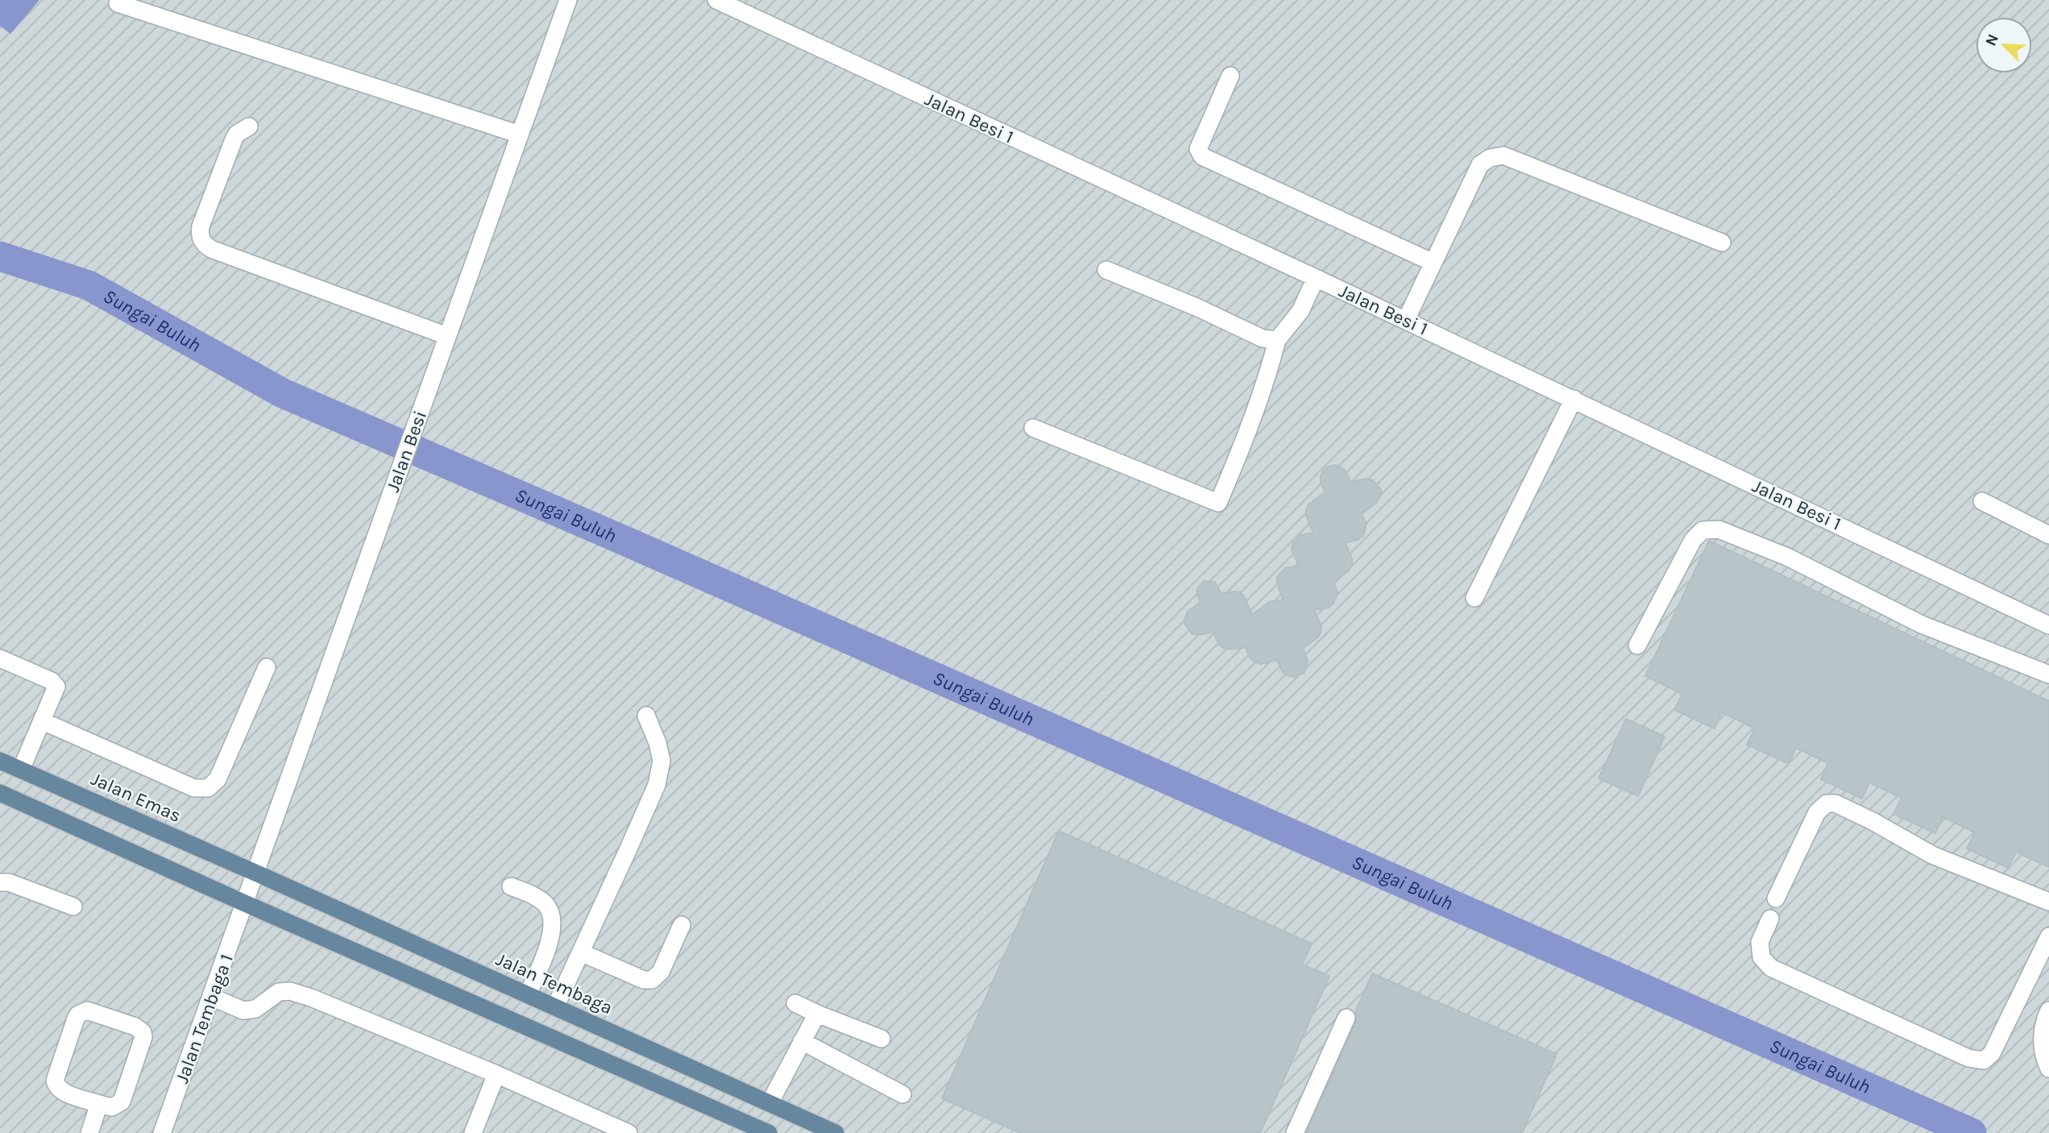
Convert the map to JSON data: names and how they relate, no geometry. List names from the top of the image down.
{
  "streets": {
    "main road": ["Jalan Emas", "Jalan Tembaga"],
    "street": ["Jalan Besi 1", "Jalan Besi", "Jalan Tembaga 1"]
  },
  "crossings": [
    ["Jalan Besi", "Jalan Emas"],
    ["Jalan Besi", "Jalan Tembaga"],
    ["Jalan Besi", "Jalan Tembaga 1"],
    ["Jalan Emas", "Jalan Tembaga"]
  ],
  "water": ["Sungai Buluh"],
  "north": "top left"
}
